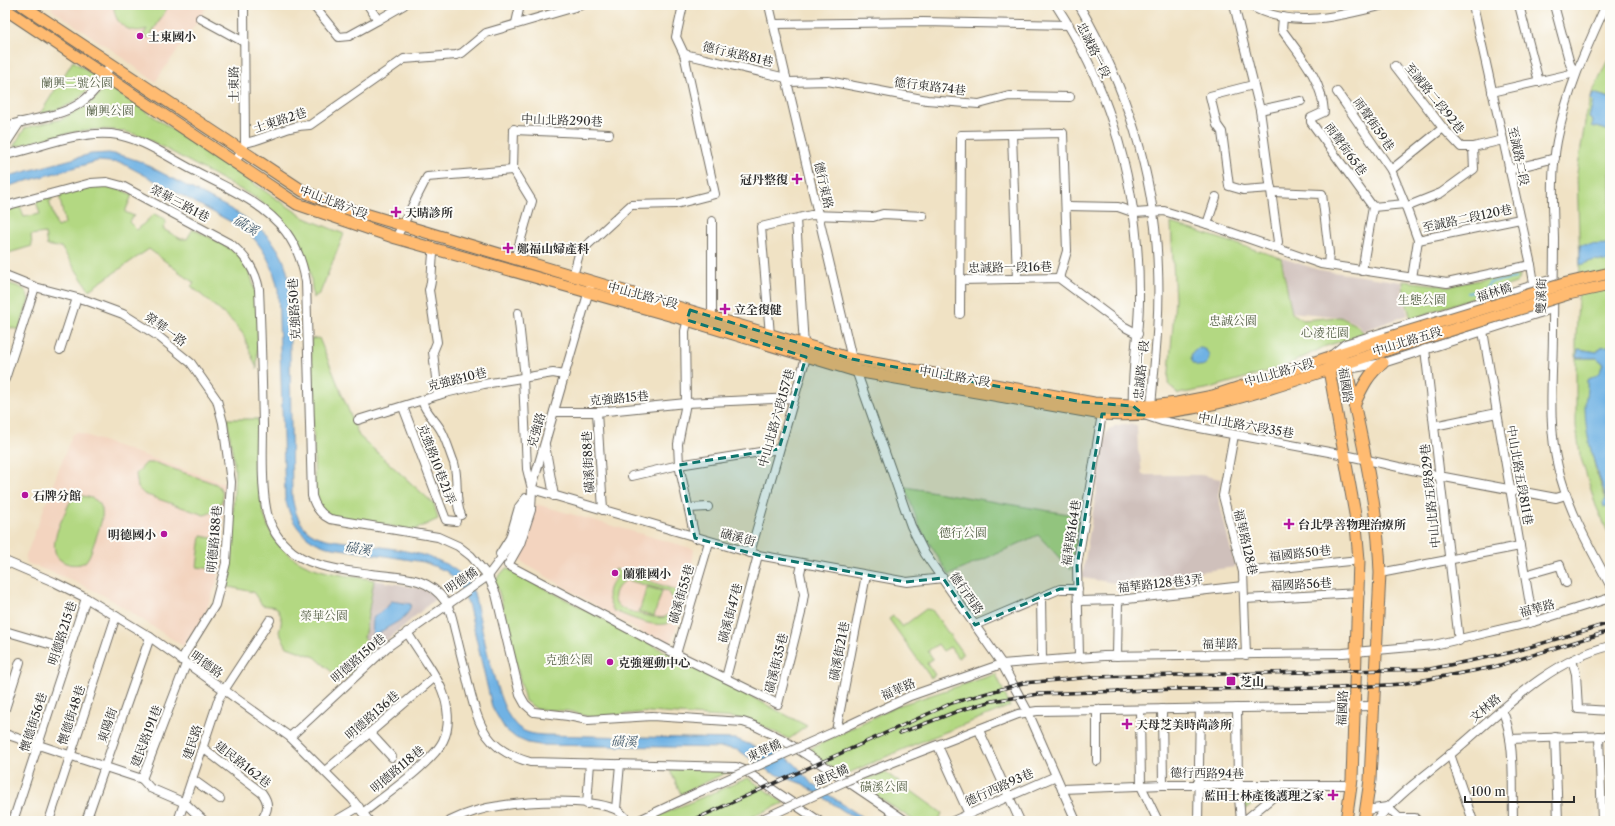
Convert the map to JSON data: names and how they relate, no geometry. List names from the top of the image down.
{
  "streets": {
    "main road": [
      "中山北路六段",
      "福林橋",
      "中山北路五段",
      "福國路"
    ],
    "street": [
      "忠誠路一段",
      "德行東路81巷",
      "士東路",
      "德行東路74巷",
      "至誠路二段92巷",
      "士東路2巷",
      "中山北路290巷",
      "雨聲街59巷",
      "雨聲街65巷",
      "至誠路二段",
      "德行東路",
      "榮華三路1巷",
      "至誠路二段120巷",
      "忠誠路一段16巷",
      "雙溪街",
      "克強路50巷",
      "榮華一路",
      "克強路10巷",
      "克強路15巷",
      "中山北路六段157巷",
      "中山北路六段35巷",
      "克強路",
      "磺溪街88巷",
      "克強路10巷21弄",
      "中山北路五段811巷",
      "中山北路五段829巷",
      "福華路164巷",
      "磺溪街",
      "明德路188巷",
      "福華路128巷",
      "福國路50巷",
      "明德橋",
      "福華路128巷3弄",
      "福國路56巷",
      "德行西路",
      "磺溪街55巷",
      "福華路",
      "磺溪街47巷",
      "明德路215巷",
      "磺溪街21巷",
      "明德路150巷",
      "磺溪街35巷",
      "明德路",
      "文林路",
      "懷德街48巷",
      "明德路136巷",
      "懷德街56巷",
      "東陽街",
      "建民路191巷",
      "建民路",
      "東華橋",
      "建民路162巷",
      "明德路118巷",
      "德行西路94巷",
      "建民橋",
      "德行西路93巷"
    ]
  },
  "crossings": [
    ["忠誠路一段", "中山北路六段"],
    ["忠誠路一段", "忠誠路一段16巷"],
    ["忠誠路一段", "中山北路六段35巷"],
    ["德行東路81巷", "德行東路74巷"],
    ["德行東路81巷", "德行東路"],
    ["士東路", "士東路2巷"],
    ["士東路", "中山北路六段"],
    ["德行東路74巷", "德行東路"],
    ["士東路2巷", "中山北路六段"],
    ["雨聲街59巷", "至誠路二段120巷"],
    ["至誠路二段", "至誠路二段120巷"],
    ["至誠路二段", "中山北路五段"],
    ["德行東路", "中山北路六段"],
    ["德行東路", "德行西路"],
    ["中山北路六段", "中山北路五段"],
    ["中山北路六段", "福國路"],
    ["中山北路六段", "中山北路六段157巷"],
    ["中山北路六段", "中山北路六段35巷"],
    ["中山北路六段", "克強路"],
    ["中山北路六段", "福華路164巷"],
    ["中山北路六段", "德行西路"],
    ["榮華三路1巷", "明德橋"],
    ["榮華三路1巷", "明德路150巷"],
    ["福林橋", "中山北路五段"],
    ["雙溪街", "中山北路五段"],
    ["雙溪街", "中山北路六段35巷"],
    ["克強路50巷", "克強路"],
    ["克強路50巷", "明德橋"],
    ["榮華一路", "明德路188巷"],
    ["中山北路五段", "福國路"],
    ["中山北路五段", "中山北路五段811巷"],
    ["中山北路五段", "中山北路五段829巷"],
    ["克強路10巷", "克強路"],
    ["克強路10巷", "克強路10巷21弄"],
    ["福國路", "中山北路六段35巷"],
    ["福國路", "福國路50巷"],
    ["福國路", "福國路56巷"],
    ["福國路", "福華路"],
    ["福國路", "德行西路94巷"],
    ["克強路15巷", "中山北路六段157巷"],
    ["克強路15巷", "克強路"],
    ["克強路15巷", "磺溪街88巷"],
    ["中山北路六段157巷", "磺溪街"],
    ["中山北路六段35巷", "中山北路五段811巷"],
    ["中山北路六段35巷", "中山北路五段829巷"],
    ["中山北路六段35巷", "福華路128巷"],
    ["克強路", "磺溪街"],
    ["克強路", "明德橋"],
    ["克強路", "磺溪街35巷"],
    ["磺溪街88巷", "磺溪街"],
    ["中山北路五段811巷", "福華路"],
    ["中山北路五段829巷", "福華路"],
    ["福華路164巷", "福華路128巷3弄"],
    ["福華路164巷", "福華路"],
    ["磺溪街", "德行西路"],
    ["磺溪街", "磺溪街55巷"],
    ["磺溪街", "磺溪街47巷"],
    ["磺溪街", "磺溪街21巷"],
    ["磺溪街", "磺溪街35巷"],
    ["明德路188巷", "明德路"],
    ["明德路188巷", "建民路191巷"],
    ["福華路128巷", "福國路50巷"],
    ["福華路128巷", "福華路128巷3弄"],
    ["福華路128巷", "福國路56巷"],
    ["福華路128巷", "福華路"],
    ["明德橋", "明德路150巷"],
    ["德行西路", "福華路"],
    ["德行西路", "德行西路94巷"],
    ["德行西路", "德行西路93巷"],
    ["磺溪街55巷", "磺溪街35巷"],
    ["福華路", "磺溪街21巷"],
    ["福華路", "東華橋"],
    ["磺溪街47巷", "磺溪街35巷"],
    ["明德路215巷", "明德路"],
    ["明德路215巷", "懷德街56巷"],
    ["磺溪街21巷", "東華橋"],
    ["明德路150巷", "明德路"],
    ["明德路150巷", "明德路118巷"],
    ["明德路", "懷德街48巷"],
    ["明德路", "明德路136巷"],
    ["明德路", "東陽街"],
    ["明德路", "建民路191巷"],
    ["明德路", "建民路"],
    ["明德路", "明德路118巷"],
    ["懷德街48巷", "建民路191巷"],
    ["明德路136巷", "明德路118巷"],
    ["懷德街56巷", "建民路191巷"],
    ["東陽街", "建民路191巷"],
    ["建民路", "建民路162巷"]
  ],
  "water": ["磺溪"],
  "parks": [
    "蘭興二號公園",
    "蘭興公園",
    "生態公園",
    "忠誠公園",
    "心凌花園",
    "德行公園",
    "榮華公園",
    "克強公園",
    "磺溪公園"
  ],
  "places": {
    "other": [
      "士東國小",
      "石牌分館",
      "明德國小",
      "蘭雅國小",
      "克強運動中心"
    ],
    "health": [
      "冠丹整復",
      "天晴診所",
      "鄭福山婦產科",
      "立全復健",
      "台北學善物理治療所",
      "天母芝美時尚診所",
      "藍田士林產後護理之家"
    ],
    "transit": ["芝山"]
  },
  "scale_bar": "100 m"
}
